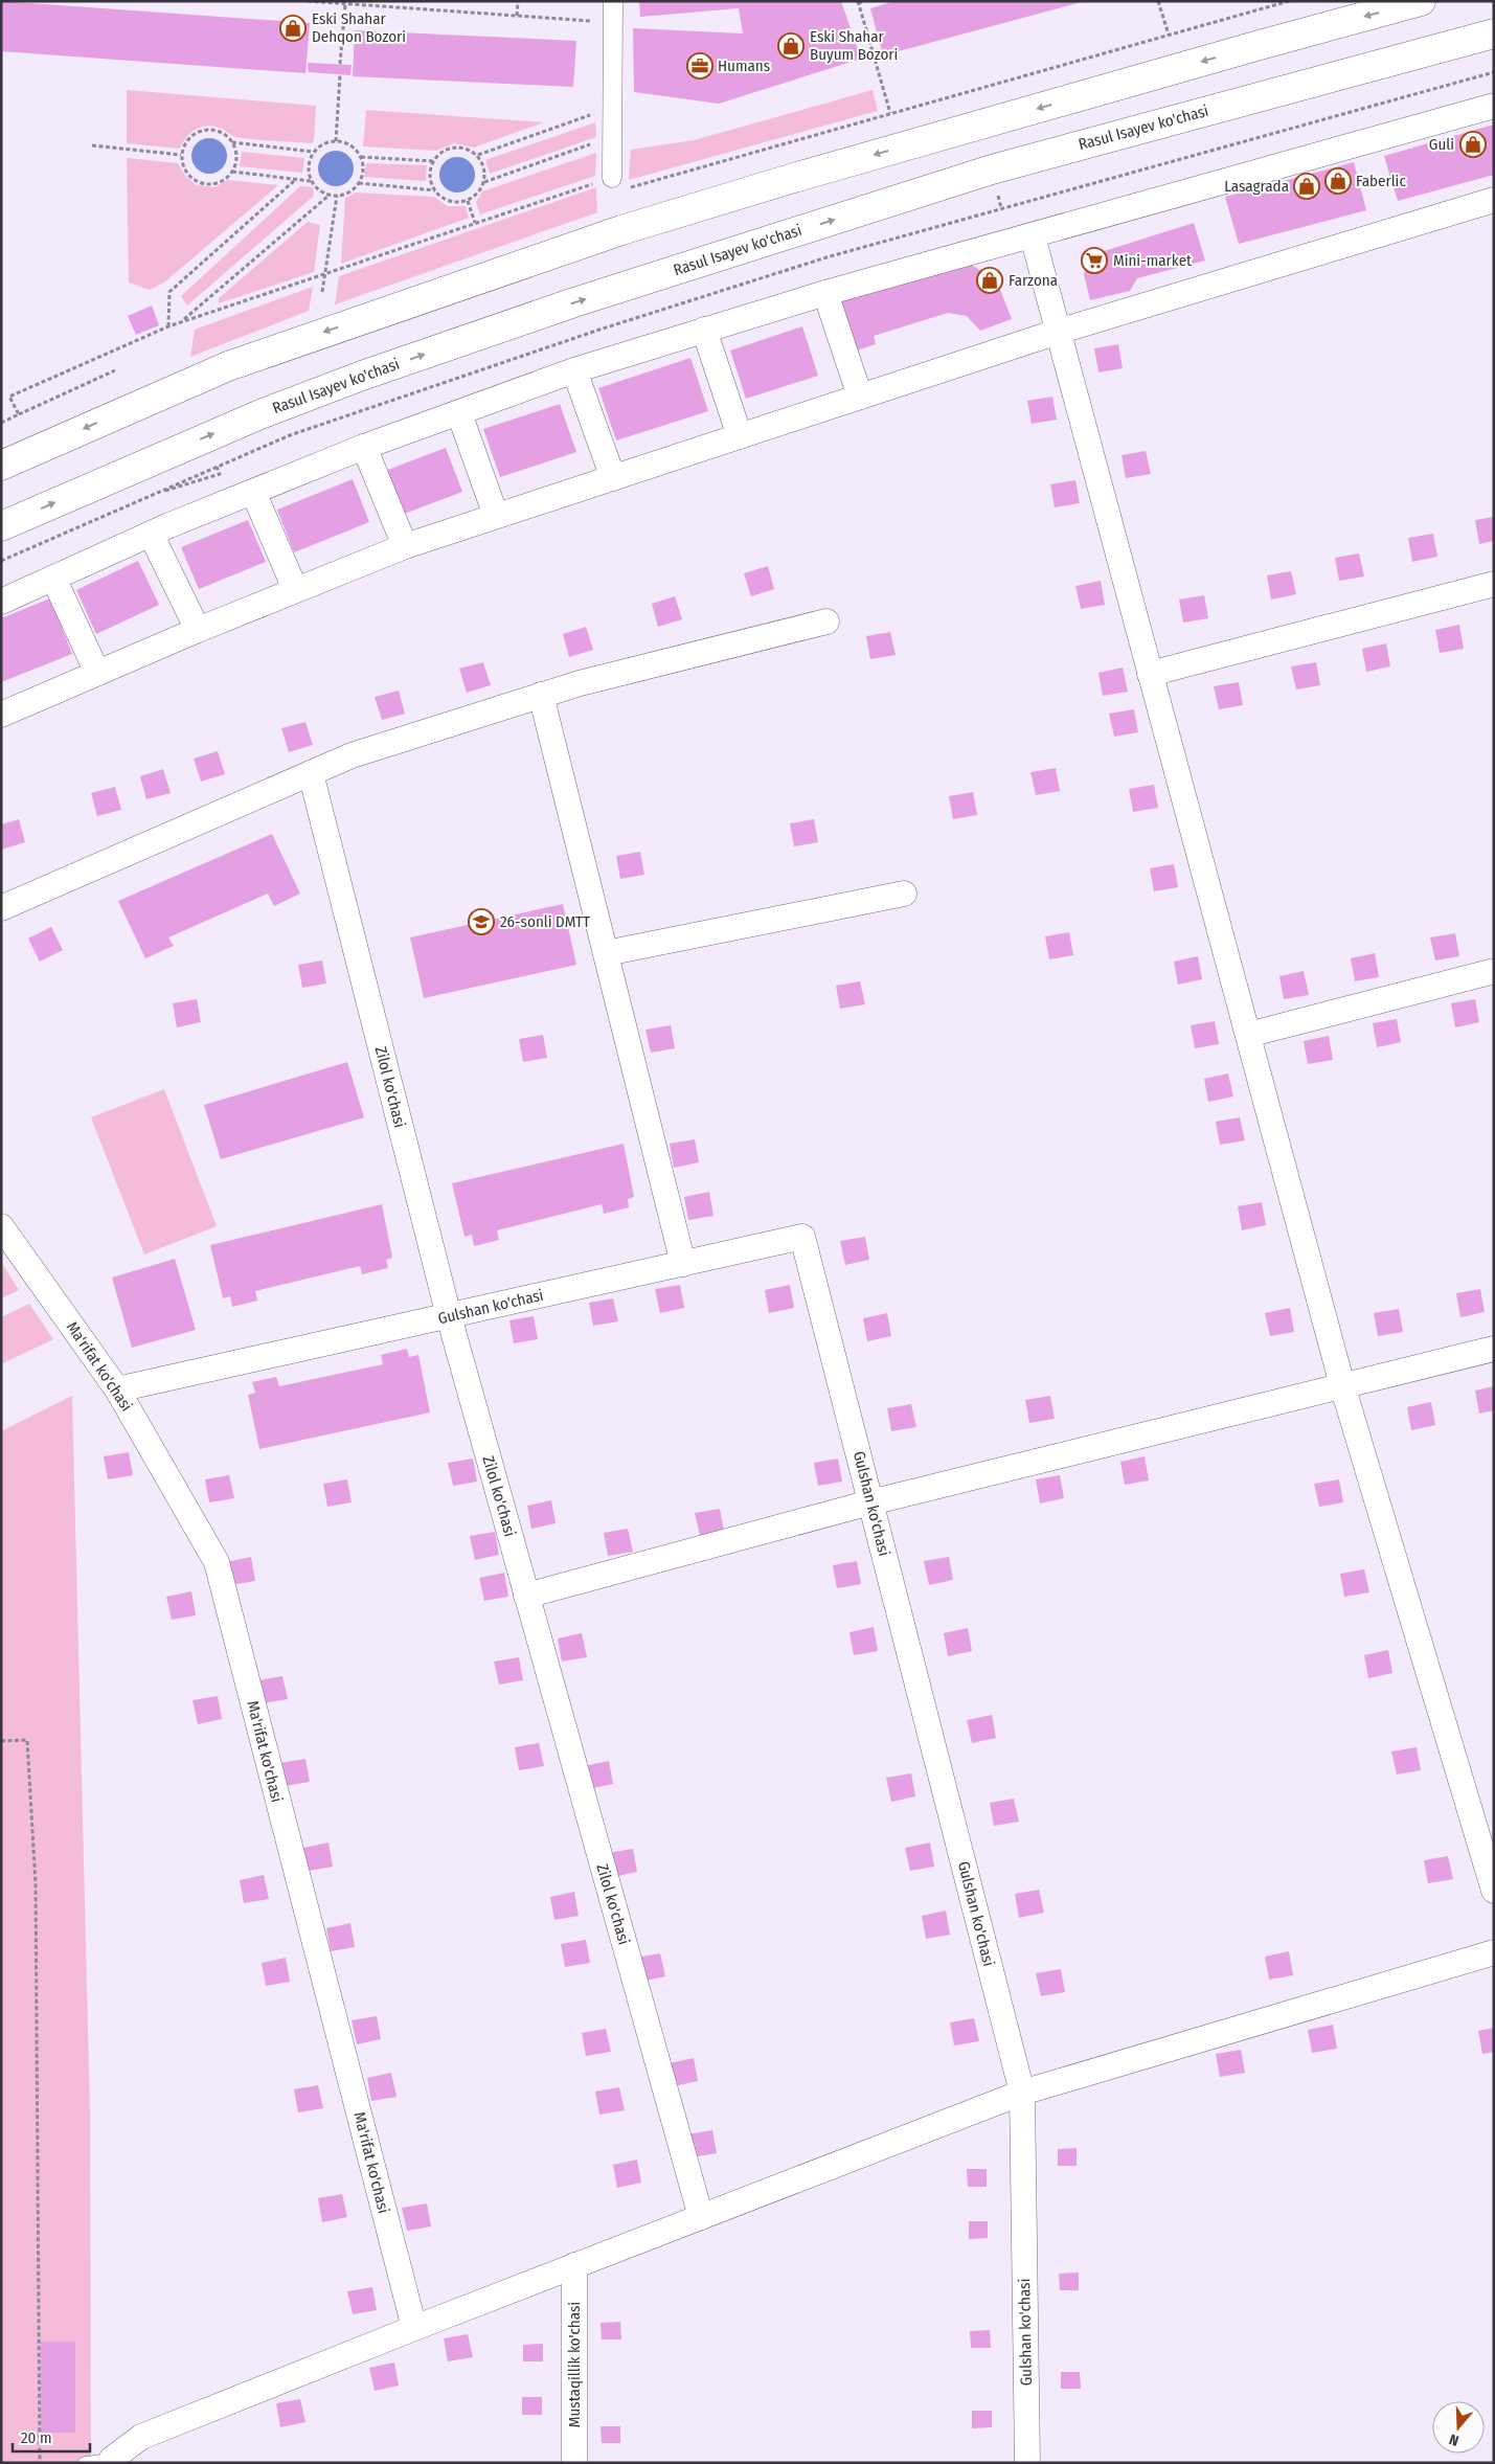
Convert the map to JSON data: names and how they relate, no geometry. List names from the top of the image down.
{
  "streets": {
    "main road": ["Rasul Isayev ko'chasi"],
    "street": [
      "Zilol ko'chasi",
      "Gulshan ko'chasi",
      "Ma'rifat ko'chasi",
      "Mustaqillik ko'chasi"
    ]
  },
  "crossings": [
    ["Zilol ko'chasi", "Gulshan ko'chasi"],
    ["Gulshan ko'chasi", "Ma'rifat ko'chasi"]
  ],
  "places": {
    "shop": [
      "Eski Shahar Dehqon Bozori",
      "Eski Shahar Buyum Bozori",
      "Guli",
      "Faberlic",
      "Lasagrada",
      "Farzona"
    ],
    "office": ["Humans"],
    "supermarket": ["Mini-market"],
    "school or university": ["26-sonli DMTT"]
  },
  "scale_bar": "20 m",
  "north": "bottom"
}
